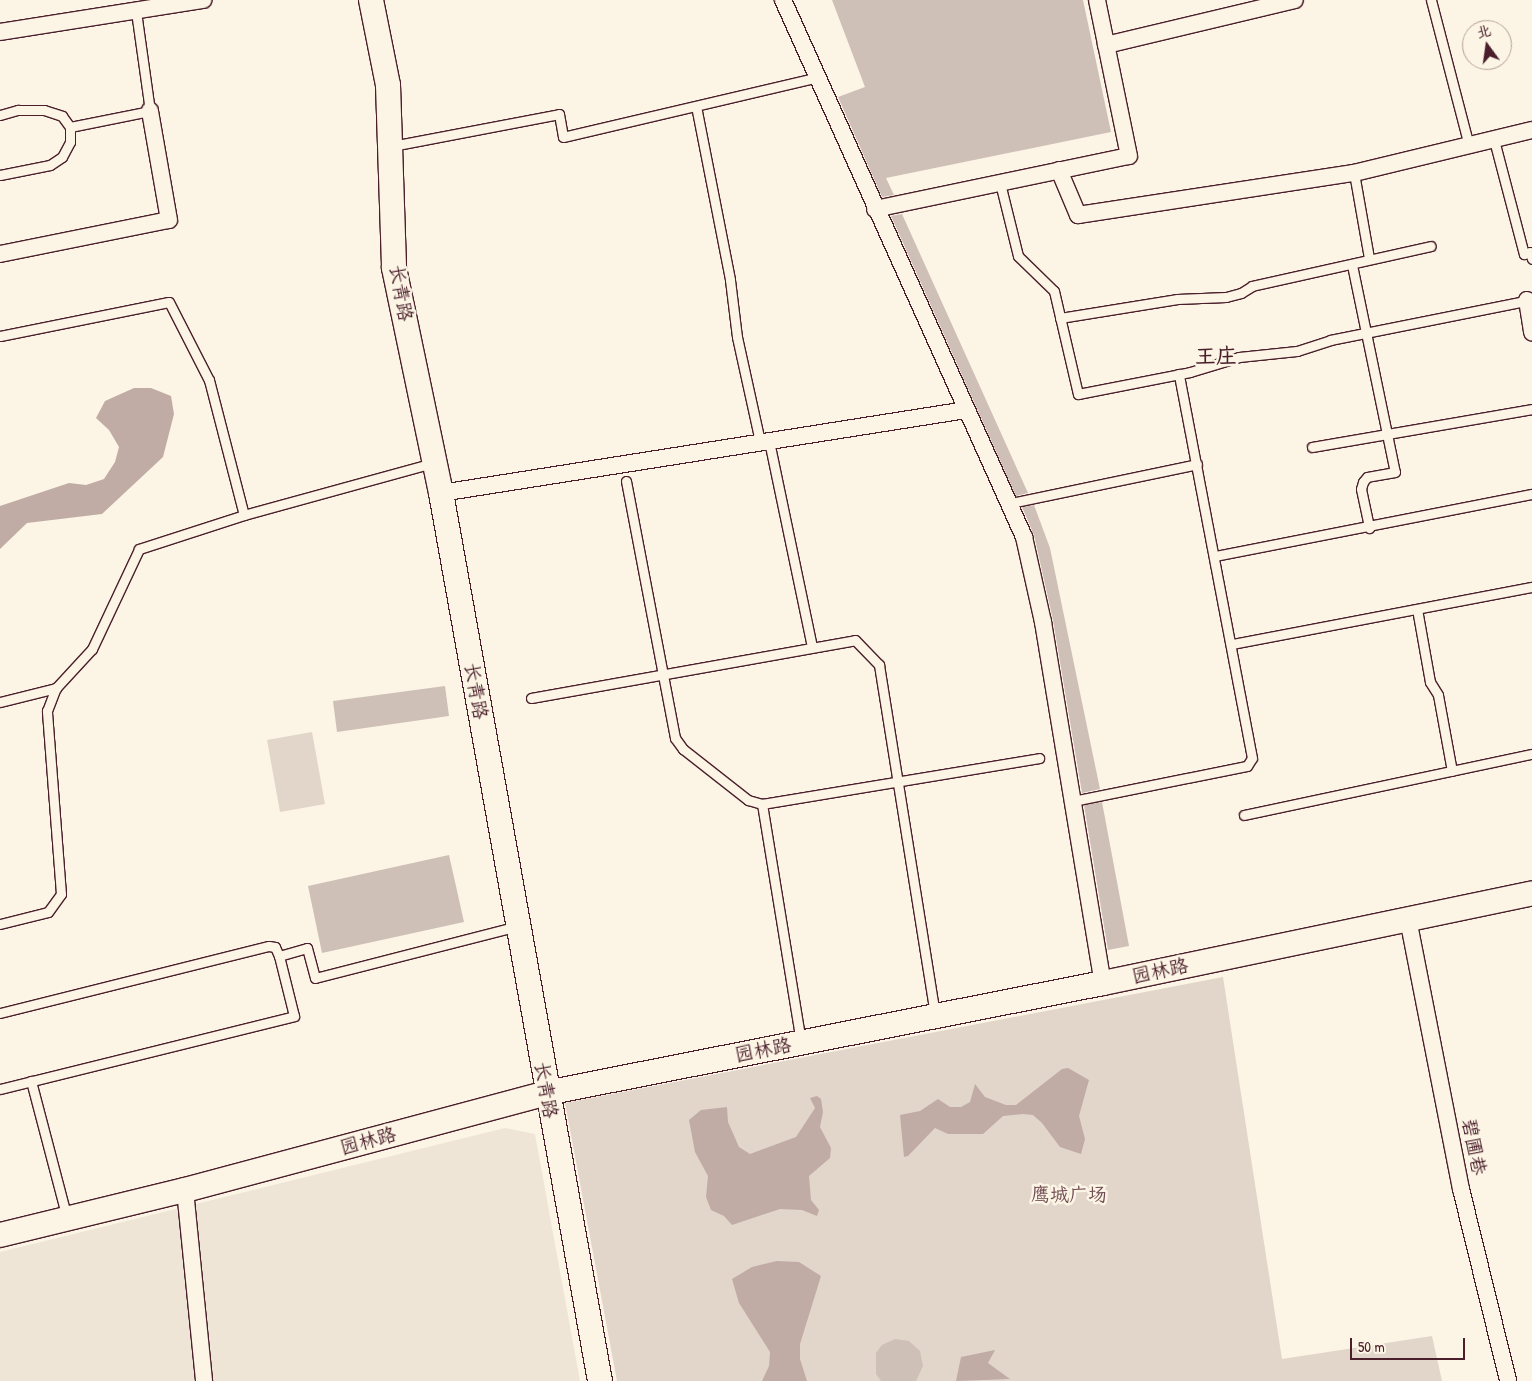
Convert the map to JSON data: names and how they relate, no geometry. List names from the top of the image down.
{
  "streets": {
    "street": ["长青路", "园林路", "碧圃巷"]
  },
  "crossings": [
    ["长青路", "园林路"],
    ["园林路", "碧圃巷"]
  ],
  "districts": ["王庄"],
  "parks": ["鹰城广场"],
  "scale_bar": "50 m",
  "north": "top"
}
